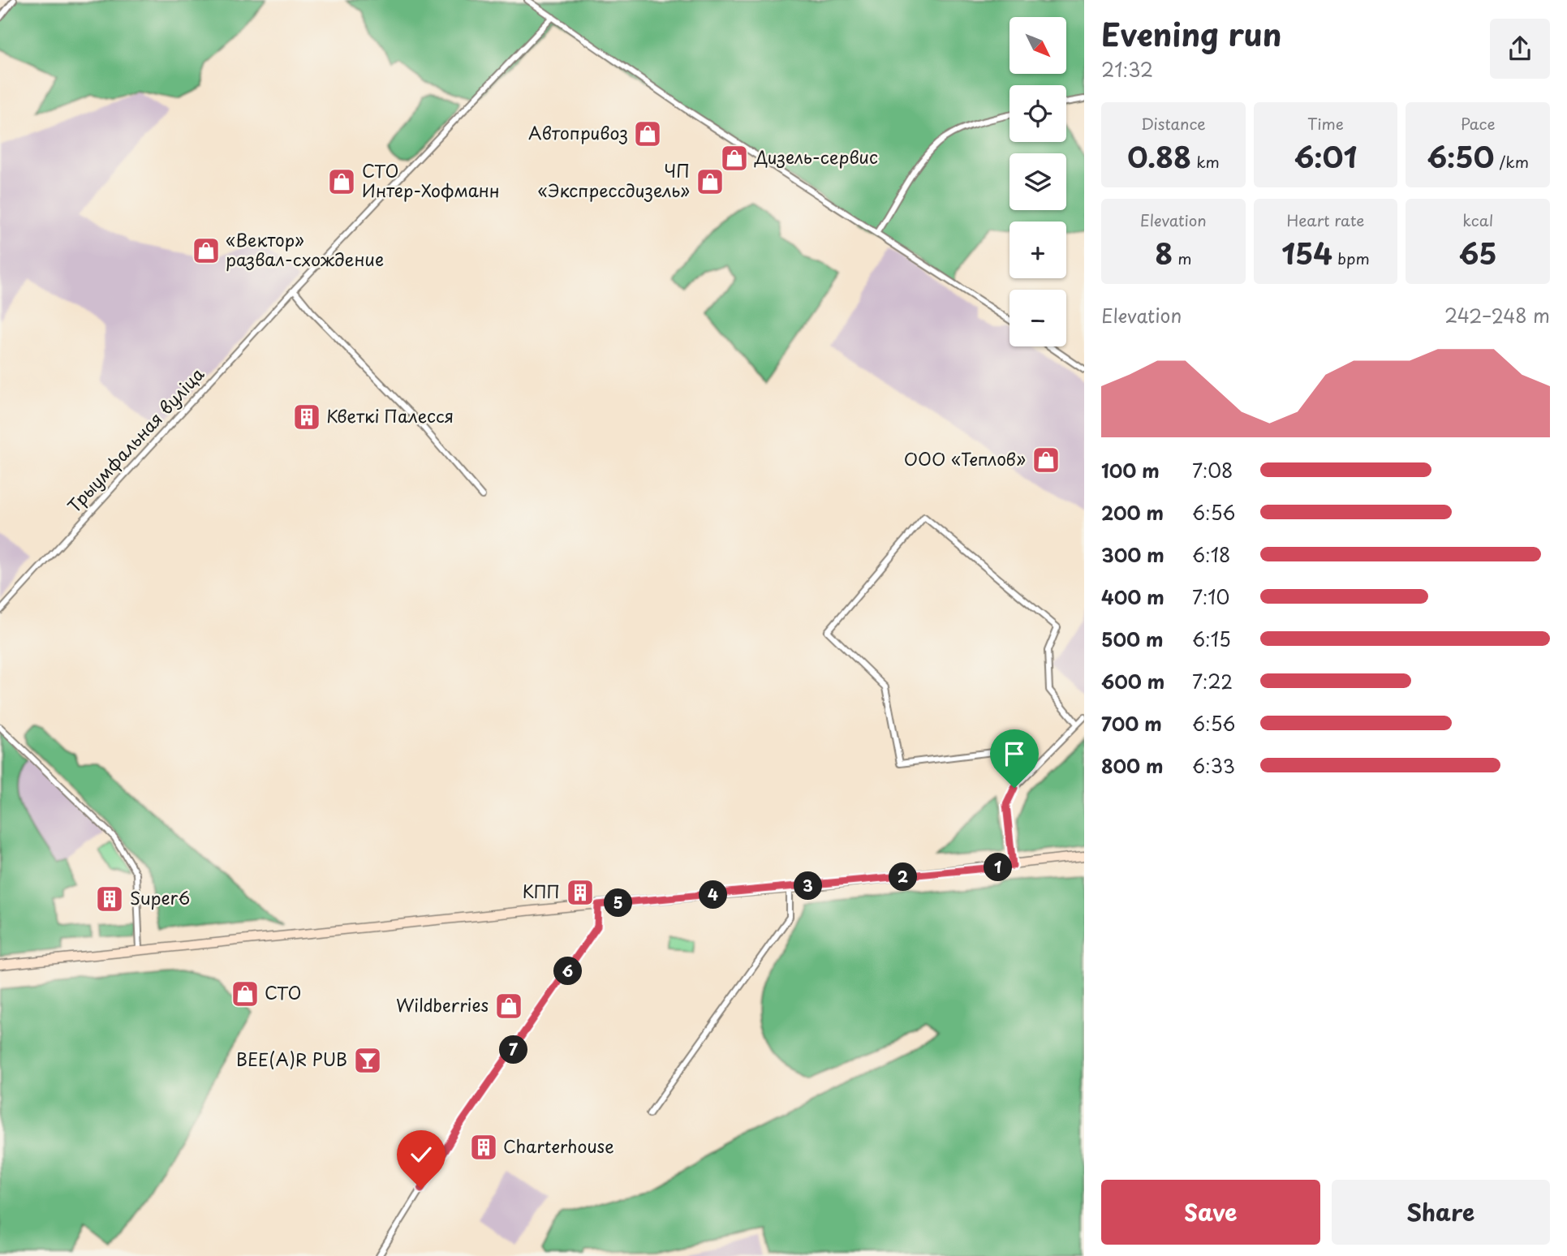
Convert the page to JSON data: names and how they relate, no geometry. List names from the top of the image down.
{
  "streets": {
    "street": ["Трыумфальная вуліца"]
  },
  "places": {
    "shop": [
      "Автопривоз",
      "Дизель-сервис",
      "СТО Интер-Хофманн",
      "ЧП «Экспрессдизель»",
      "«Вектор» развал-схождение",
      "ООО «Теплов»",
      "СТО",
      "Wildberries"
    ],
    "building": [
      "Кветкі Палесся",
      "КПП",
      "Super6",
      "Charterhouse"
    ],
    "bar": ["BEE(A)R PUB"]
  },
  "north": "bottom right",
  "page": {
    "heading": ["Evening run", "21:32"],
    "map_buttons": ["+", "−"],
    "stats": [
      ["Distance", "0.88 km"],
      ["Time", "6:01"],
      ["Pace", "6:50 /km"],
      ["Elevation", "8 m"],
      ["Heart rate", "154 bpm"],
      ["kcal", "65"]
    ],
    "chart": ["Elevation", "242–248 m"],
    "list": [
      {
        "name": "100 m",
        "note": "7:08"
      },
      {
        "name": "200 m",
        "note": "6:56"
      },
      {
        "name": "300 m",
        "note": "6:18"
      },
      {
        "name": "400 m",
        "note": "7:10"
      },
      {
        "name": "500 m",
        "note": "6:15"
      },
      {
        "name": "600 m",
        "note": "7:22"
      },
      {
        "name": "700 m",
        "note": "6:56"
      },
      {
        "name": "800 m",
        "note": "6:33"
      }
    ],
    "pins": [
      "1",
      "2",
      "3",
      "4",
      "5",
      "6",
      "7"
    ],
    "buttons": ["Save", "Share"]
  }
}
